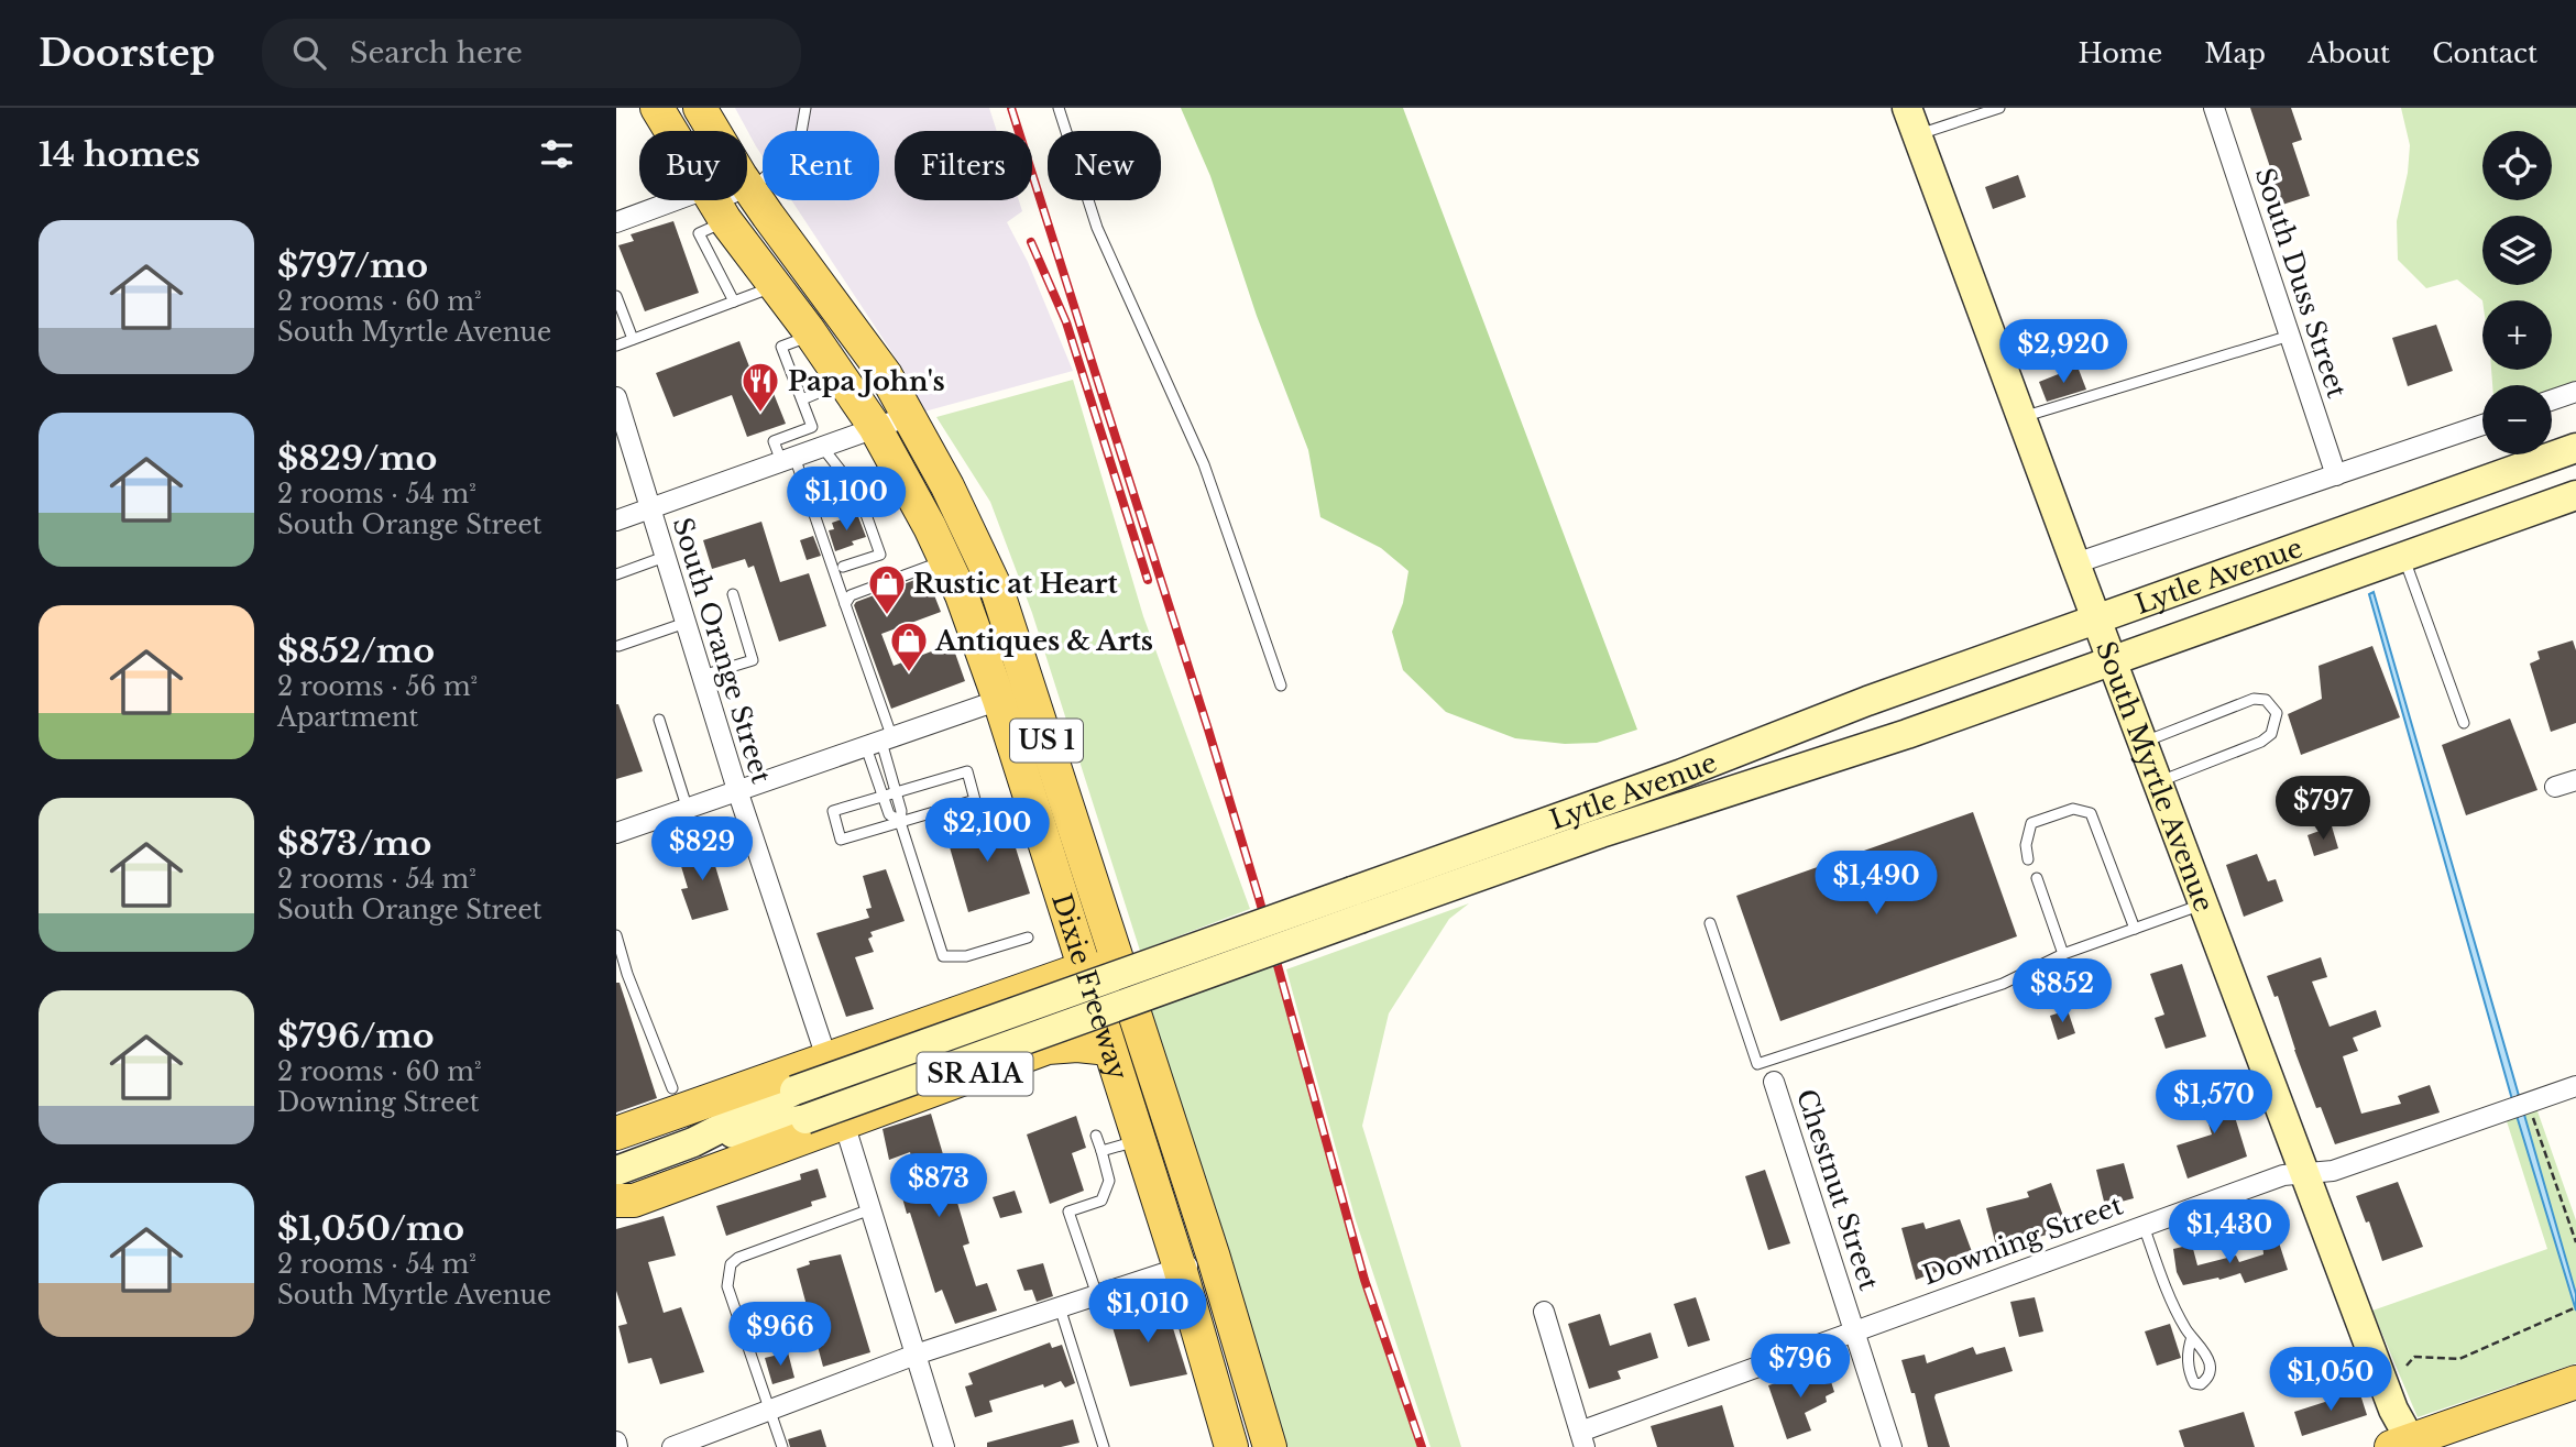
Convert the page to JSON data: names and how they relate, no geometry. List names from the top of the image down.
{
  "streets": {
    "main road": [
      "Lytle Avenue",
      "US 1",
      "South Myrtle Avenue",
      "Dixie Freeway",
      "SR A1A"
    ],
    "street": [
      "South Duss Street",
      "South Orange Street",
      "Chestnut Street",
      "Downing Street"
    ]
  },
  "crossings": [
    ["Lytle Avenue", "South Myrtle Avenue"],
    ["South Orange Street", "SR A1A"],
    ["South Myrtle Avenue", "Downing Street"],
    ["Dixie Freeway", "SR A1A"],
    ["Chestnut Street", "Downing Street"]
  ],
  "places": {
    "restaurant": ["Papa John's"],
    "shop": ["Rustic at Heart", "Antiques & Arts"]
  },
  "page": {
    "header": "Doorstep",
    "search": "Search here",
    "nav": [
      "Home",
      "Map",
      "About",
      "Contact"
    ],
    "heading": "14 homes",
    "map_buttons": ["+", "−"],
    "chip": [
      "Buy",
      "Rent",
      "Filters",
      "New"
    ],
    "list": [
      {
        "name": "$797/mo",
        "note": "2 rooms · 60 m² · South Myrtle Avenue"
      },
      {
        "name": "$829/mo",
        "note": "2 rooms · 54 m² · South Orange Street"
      },
      {
        "name": "$852/mo",
        "note": "2 rooms · 56 m² · Apartment"
      },
      {
        "name": "$873/mo",
        "note": "2 rooms · 54 m² · South Orange Street"
      },
      {
        "name": "$796/mo",
        "note": "2 rooms · 60 m² · Downing Street"
      },
      {
        "name": "$1,050/mo",
        "note": "2 rooms · 54 m² · South Myrtle Avenue"
      }
    ],
    "price": [
      "$2,920",
      "$1,100",
      "$797",
      "$2,100",
      "$829",
      "$1,490",
      "$852",
      "$1,570",
      "$873",
      "$1,430",
      "$1,010",
      "$966",
      "$796",
      "$1,050"
    ]
  }
}
